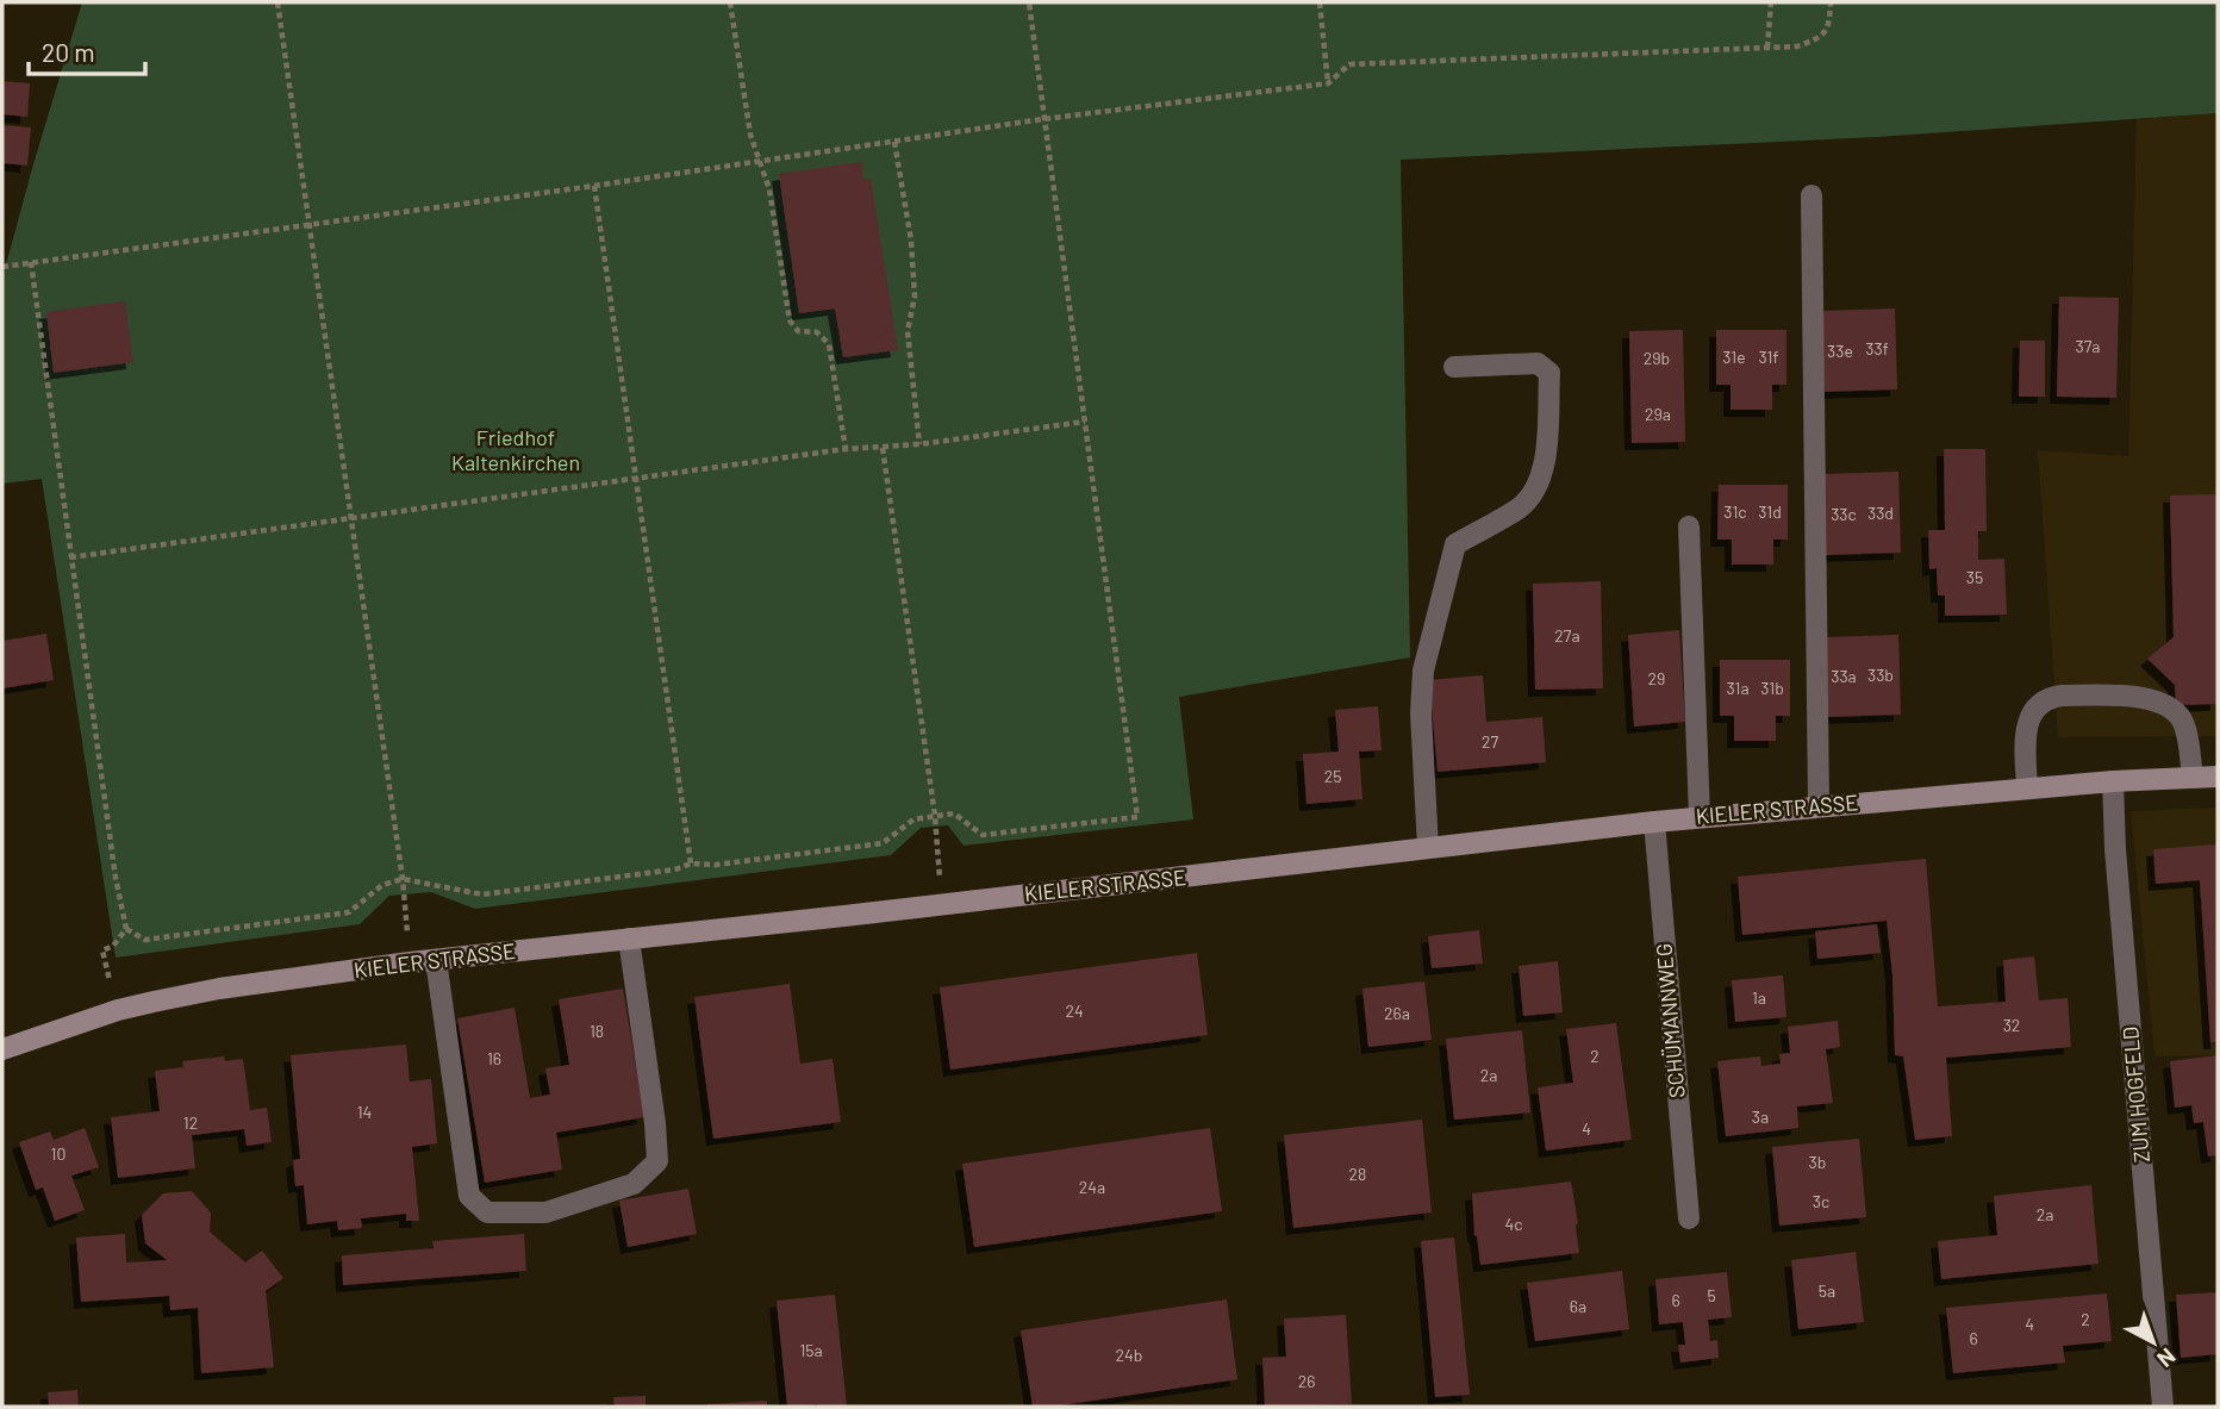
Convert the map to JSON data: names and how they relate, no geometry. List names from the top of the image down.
{
  "streets": {
    "main road": ["KIELER STRASSE"],
    "street": ["SCHÜMANNWEG", "ZUM HOGFELD"]
  },
  "crossings": [
    ["KIELER STRASSE", "SCHÜMANNWEG"],
    ["KIELER STRASSE", "ZUM HOGFELD"]
  ],
  "parks": ["Friedhof Kaltenkirchen"],
  "house_numbers": [
    "37a",
    "33f",
    "33e",
    "31e",
    "31f",
    "29b",
    "29a",
    "31c",
    "31d",
    "33d",
    "33c",
    "35",
    "27a",
    "33b",
    "33a",
    "29",
    "31a",
    "31b",
    "27",
    "25",
    "1a",
    "24",
    "26a",
    "32",
    "18",
    "2",
    "16",
    "2a",
    "14",
    "3a",
    "12",
    "4",
    "10",
    "3b",
    "28",
    "24a",
    "3c",
    "2a",
    "4c",
    "5a",
    "5",
    "6",
    "6a",
    "2",
    "4",
    "6",
    "15a",
    "24b",
    "26"
  ],
  "scale_bar": "20 m",
  "north": "bottom right"
}
